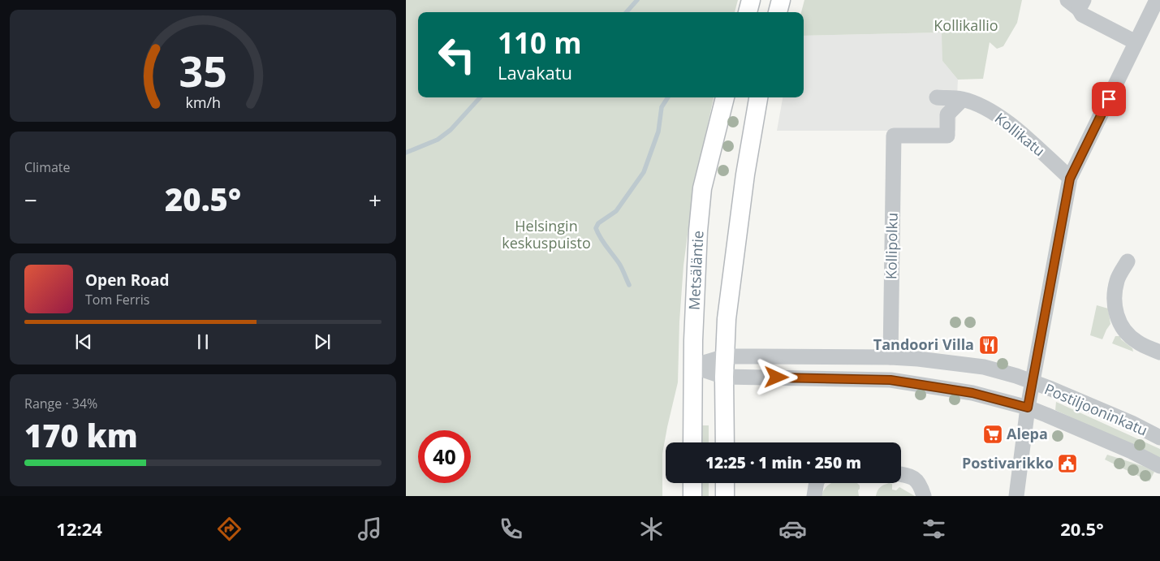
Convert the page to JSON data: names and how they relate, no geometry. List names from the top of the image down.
{
  "streets": {
    "main road": ["Metsäläntie"],
    "street": ["Kollikatu", "Kollipolku", "Postiljooninkatu"]
  },
  "crossings": [
    ["Kollikatu", "Kollipolku"],
    ["Kollipolku", "Postiljooninkatu"],
    ["Metsäläntie", "Postiljooninkatu"]
  ],
  "parks": ["Kollikallio", "Helsingin keskuspuisto"],
  "places": {
    "restaurant": ["Tandoori Villa"],
    "supermarket": ["Alepa"],
    "public building": ["Postivarikko"]
  },
  "page": {
    "turn": ["110 m", "Lavakatu"],
    "tile": [
      "Climate",
      ["Range · 34%", "170 km"]
    ],
    "heat": ["−", "20.5°", "+"],
    "song": ["Open Road", "Tom Ferris"],
    "limit": "40",
    "trip": "12:25 · 1 min · 250 m",
    "tabs": ["12:24", "20.5°"],
    "gauge": ["35", "km/h"]
  }
}
